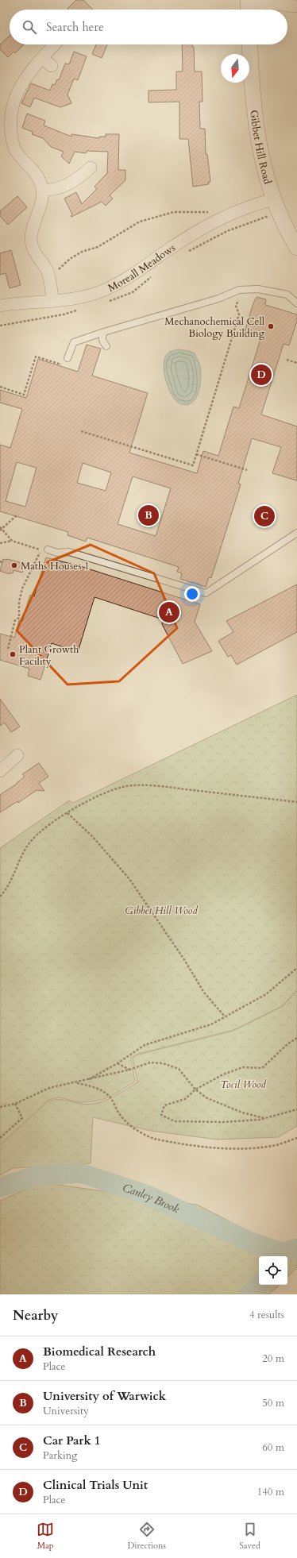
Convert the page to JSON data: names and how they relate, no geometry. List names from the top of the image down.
{
  "streets": {
    "street": ["Gibbet Hill Road", "Moreall Meadows"]
  },
  "crossings": [
    ["Gibbet Hill Road", "Moreall Meadows"]
  ],
  "water": ["Canley Brook"],
  "parks": ["Gibbet Hill Wood", "Tocil Wood"],
  "places": ["Mechanochemical Cell Biology Building", "Maths Houses 1", "Plant Growth Facility"],
  "north": "bottom",
  "page": {
    "search": "Search here",
    "pins": [
      "D",
      "B",
      "C",
      "A"
    ],
    "heading": ["Nearby", "4 results"],
    "list": [
      {
        "mark": "A",
        "name": "Biomedical Research",
        "note": "Place",
        "value": "20 m"
      },
      {
        "mark": "B",
        "name": "University of Warwick",
        "note": "University",
        "value": "50 m"
      },
      {
        "mark": "C",
        "name": "Car Park 1",
        "note": "Parking",
        "value": "60 m"
      },
      {
        "mark": "D",
        "name": "Clinical Trials Unit",
        "note": "Place",
        "value": "140 m"
      }
    ],
    "nav": ["Map", "Directions", "Saved"]
  }
}
